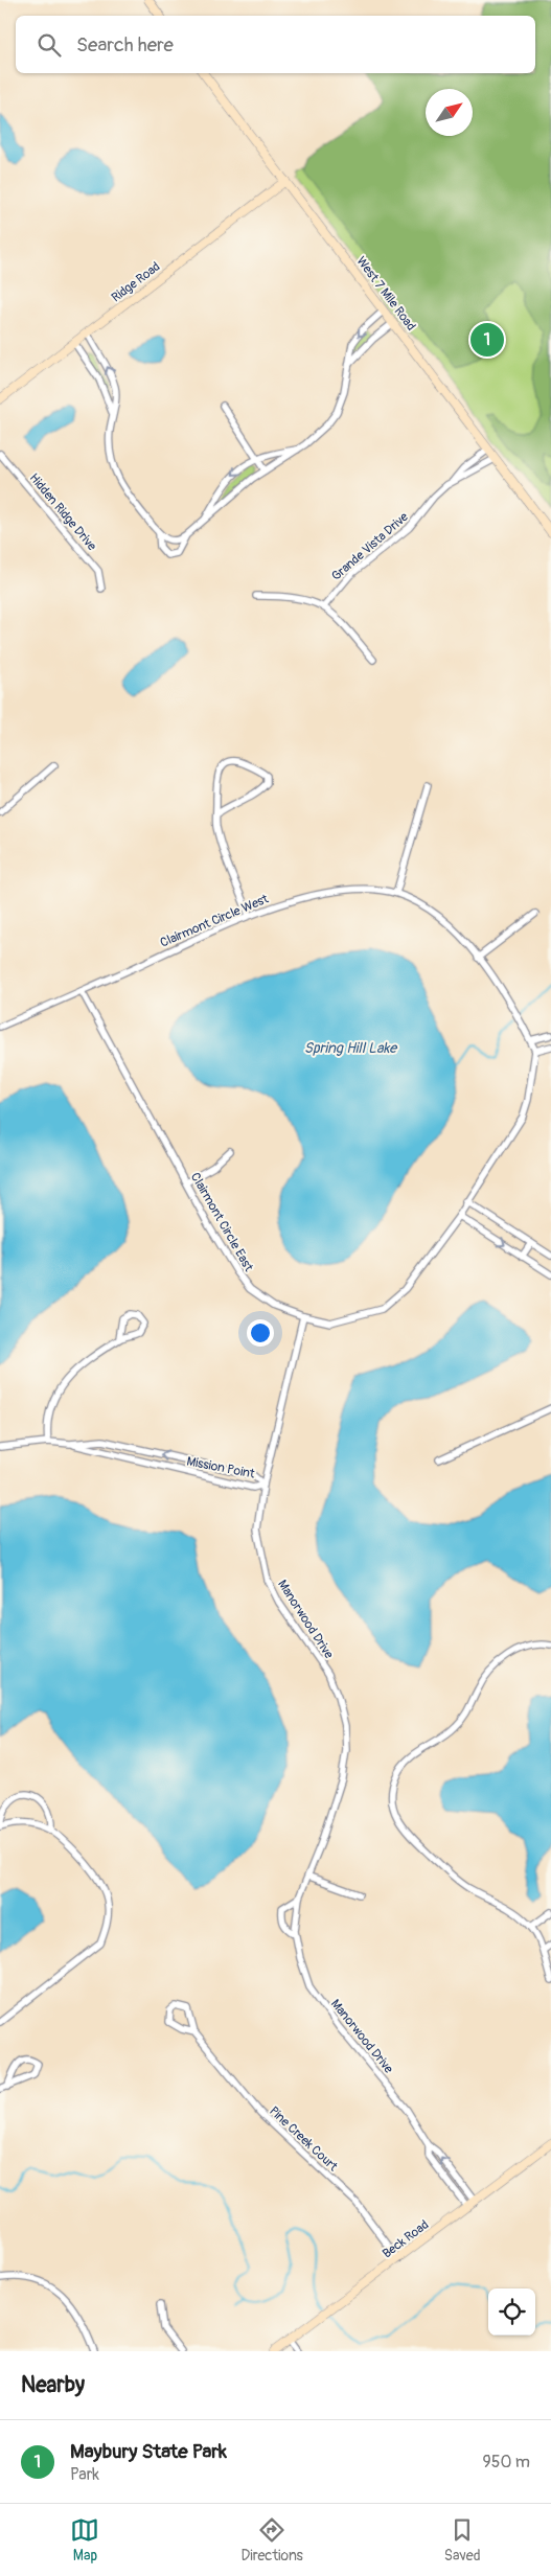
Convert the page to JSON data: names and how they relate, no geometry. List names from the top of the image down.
{
  "streets": {
    "street": [
      "Ridge Road",
      "West 7 Mile Road",
      "Hidden Ridge Drive",
      "Grande Vista Drive",
      "Clairmont Circle West",
      "Clairmont Circle East",
      "Mission Point",
      "Manorwood Drive",
      "Pine Creek Court",
      "Beck Road"
    ]
  },
  "crossings": [
    ["Ridge Road", "West 7 Mile Road"],
    ["West 7 Mile Road", "Grande Vista Drive"],
    ["Clairmont Circle West", "Clairmont Circle East"],
    ["Clairmont Circle East", "Manorwood Drive"],
    ["Mission Point", "Manorwood Drive"],
    ["Manorwood Drive", "Beck Road"],
    ["Pine Creek Court", "Beck Road"]
  ],
  "water": ["Spring Hill Lake"],
  "north": "top right",
  "page": {
    "search": "Search here",
    "pins": "1",
    "heading": "Nearby",
    "list": [
      {
        "mark": "1",
        "name": "Maybury State Park",
        "note": "Park",
        "value": "950 m"
      }
    ],
    "nav": ["Map", "Directions", "Saved"]
  }
}
